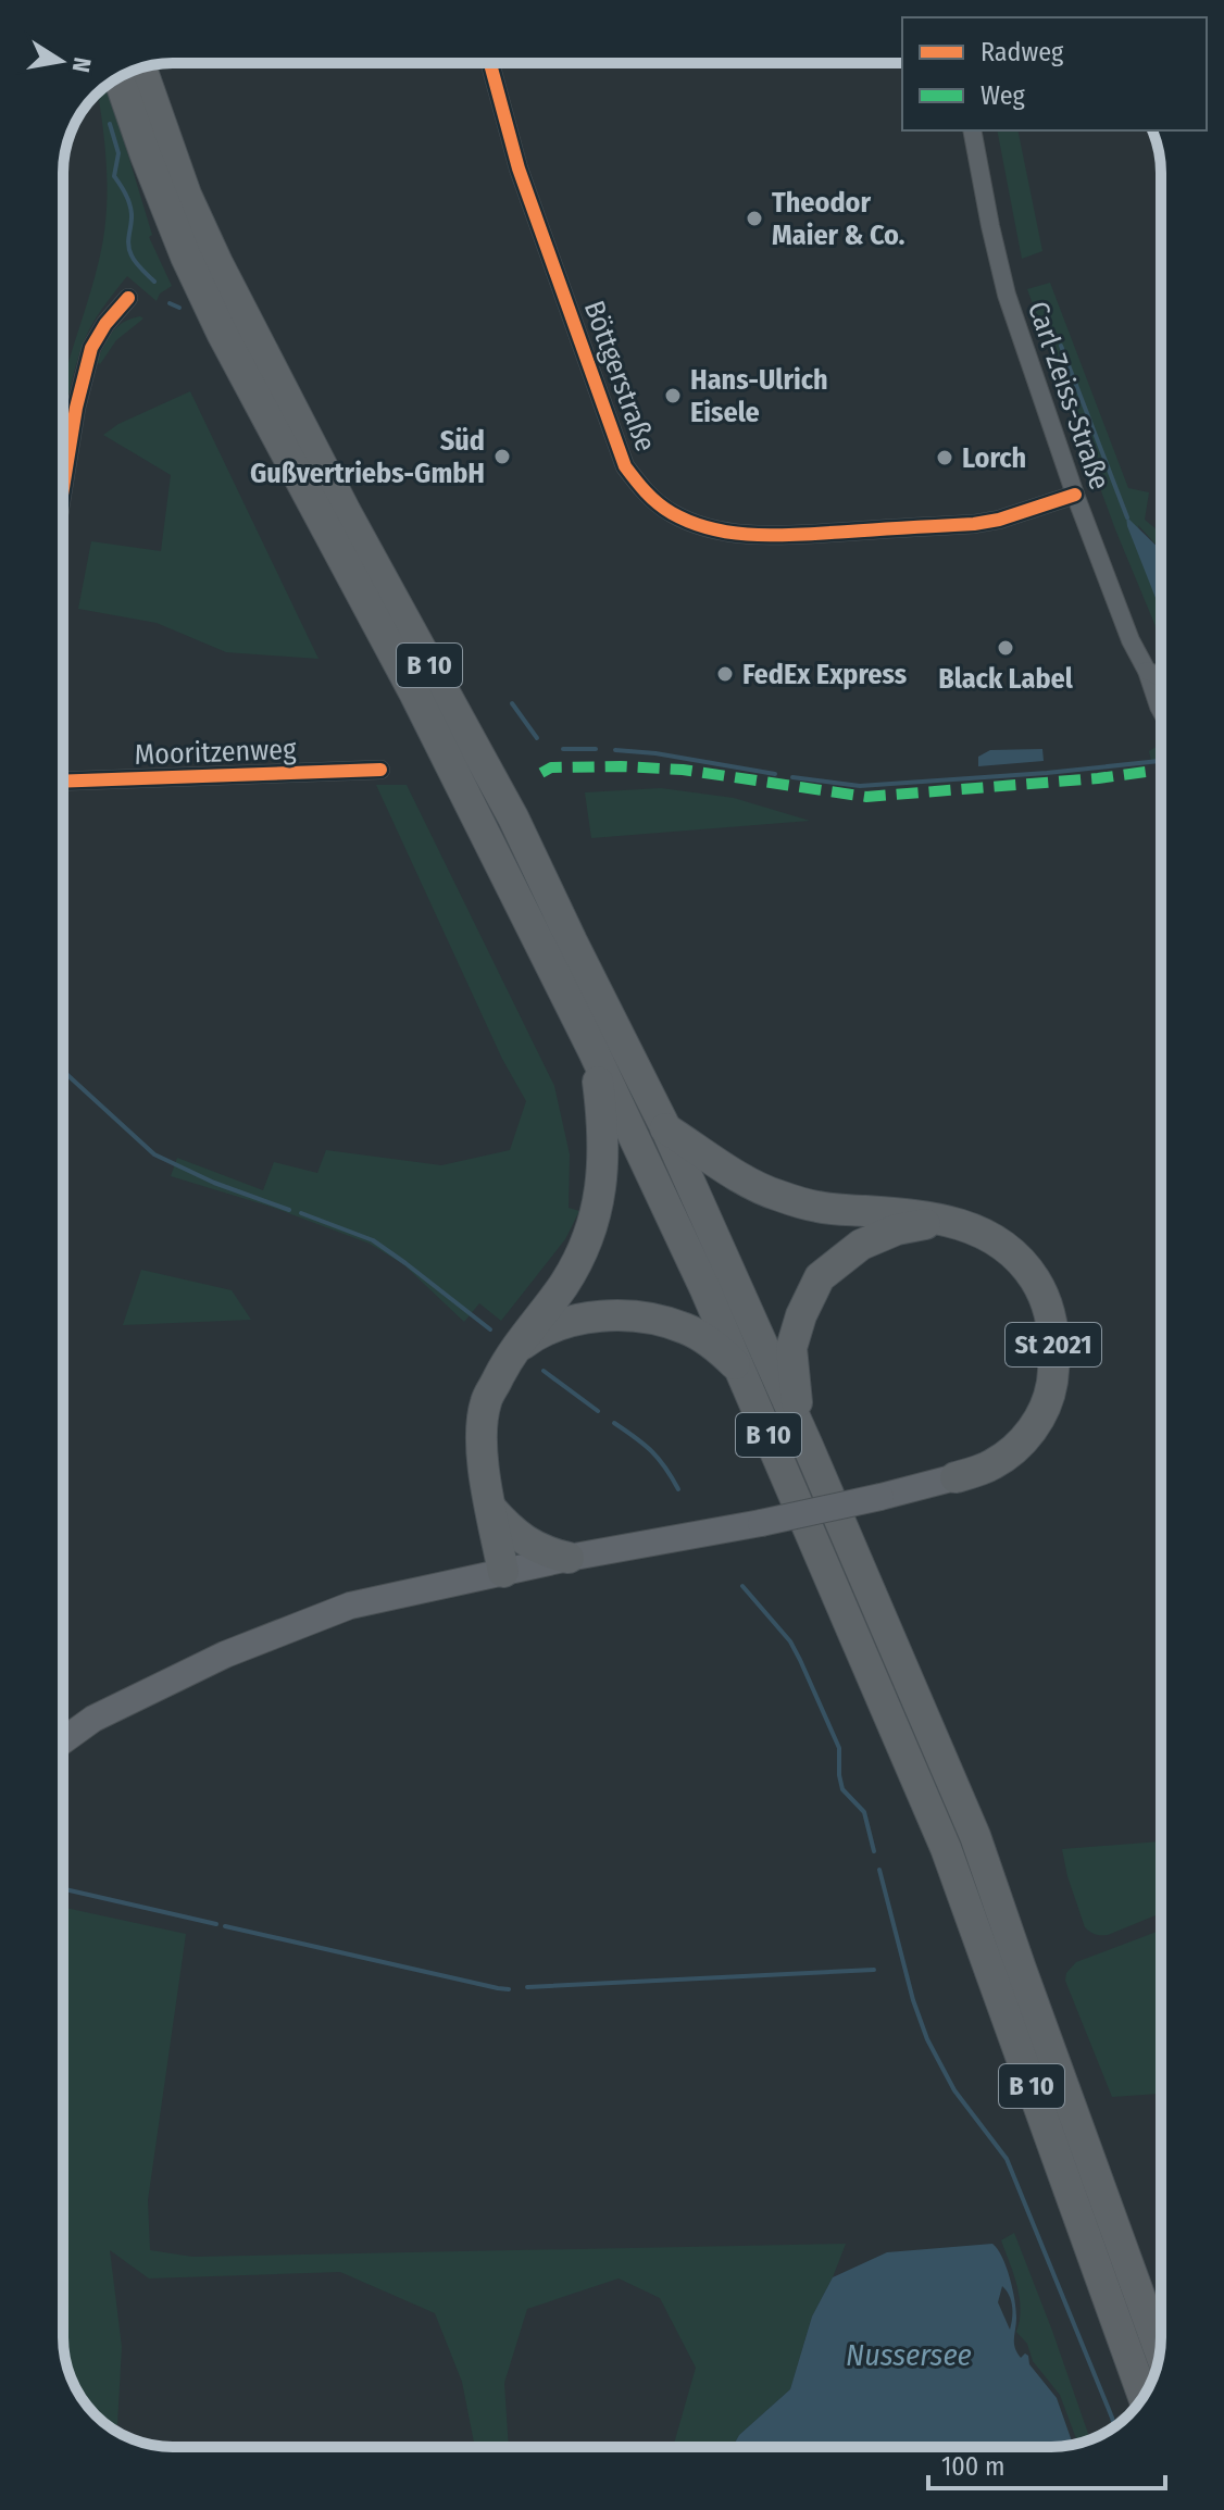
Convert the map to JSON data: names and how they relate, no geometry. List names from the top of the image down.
{
  "streets": {
    "highway": ["B 10", "St 2021"],
    "street": ["Böttgerstraße", "Carl-Zeiss-Straße", "Mooritzenweg"]
  },
  "crossings": [
    ["Böttgerstraße", "Carl-Zeiss-Straße"]
  ],
  "water": ["Nussersee"],
  "places": [
    "Theodor Maier & Co.",
    "Hans-Ulrich Eisele",
    "Süd Gußvertriebs-GmbH",
    "Lorch",
    "Black Label",
    "FedEx Express"
  ],
  "legend": ["Radweg", "Weg"],
  "scale_bar": "100 m",
  "north": "right"
}
